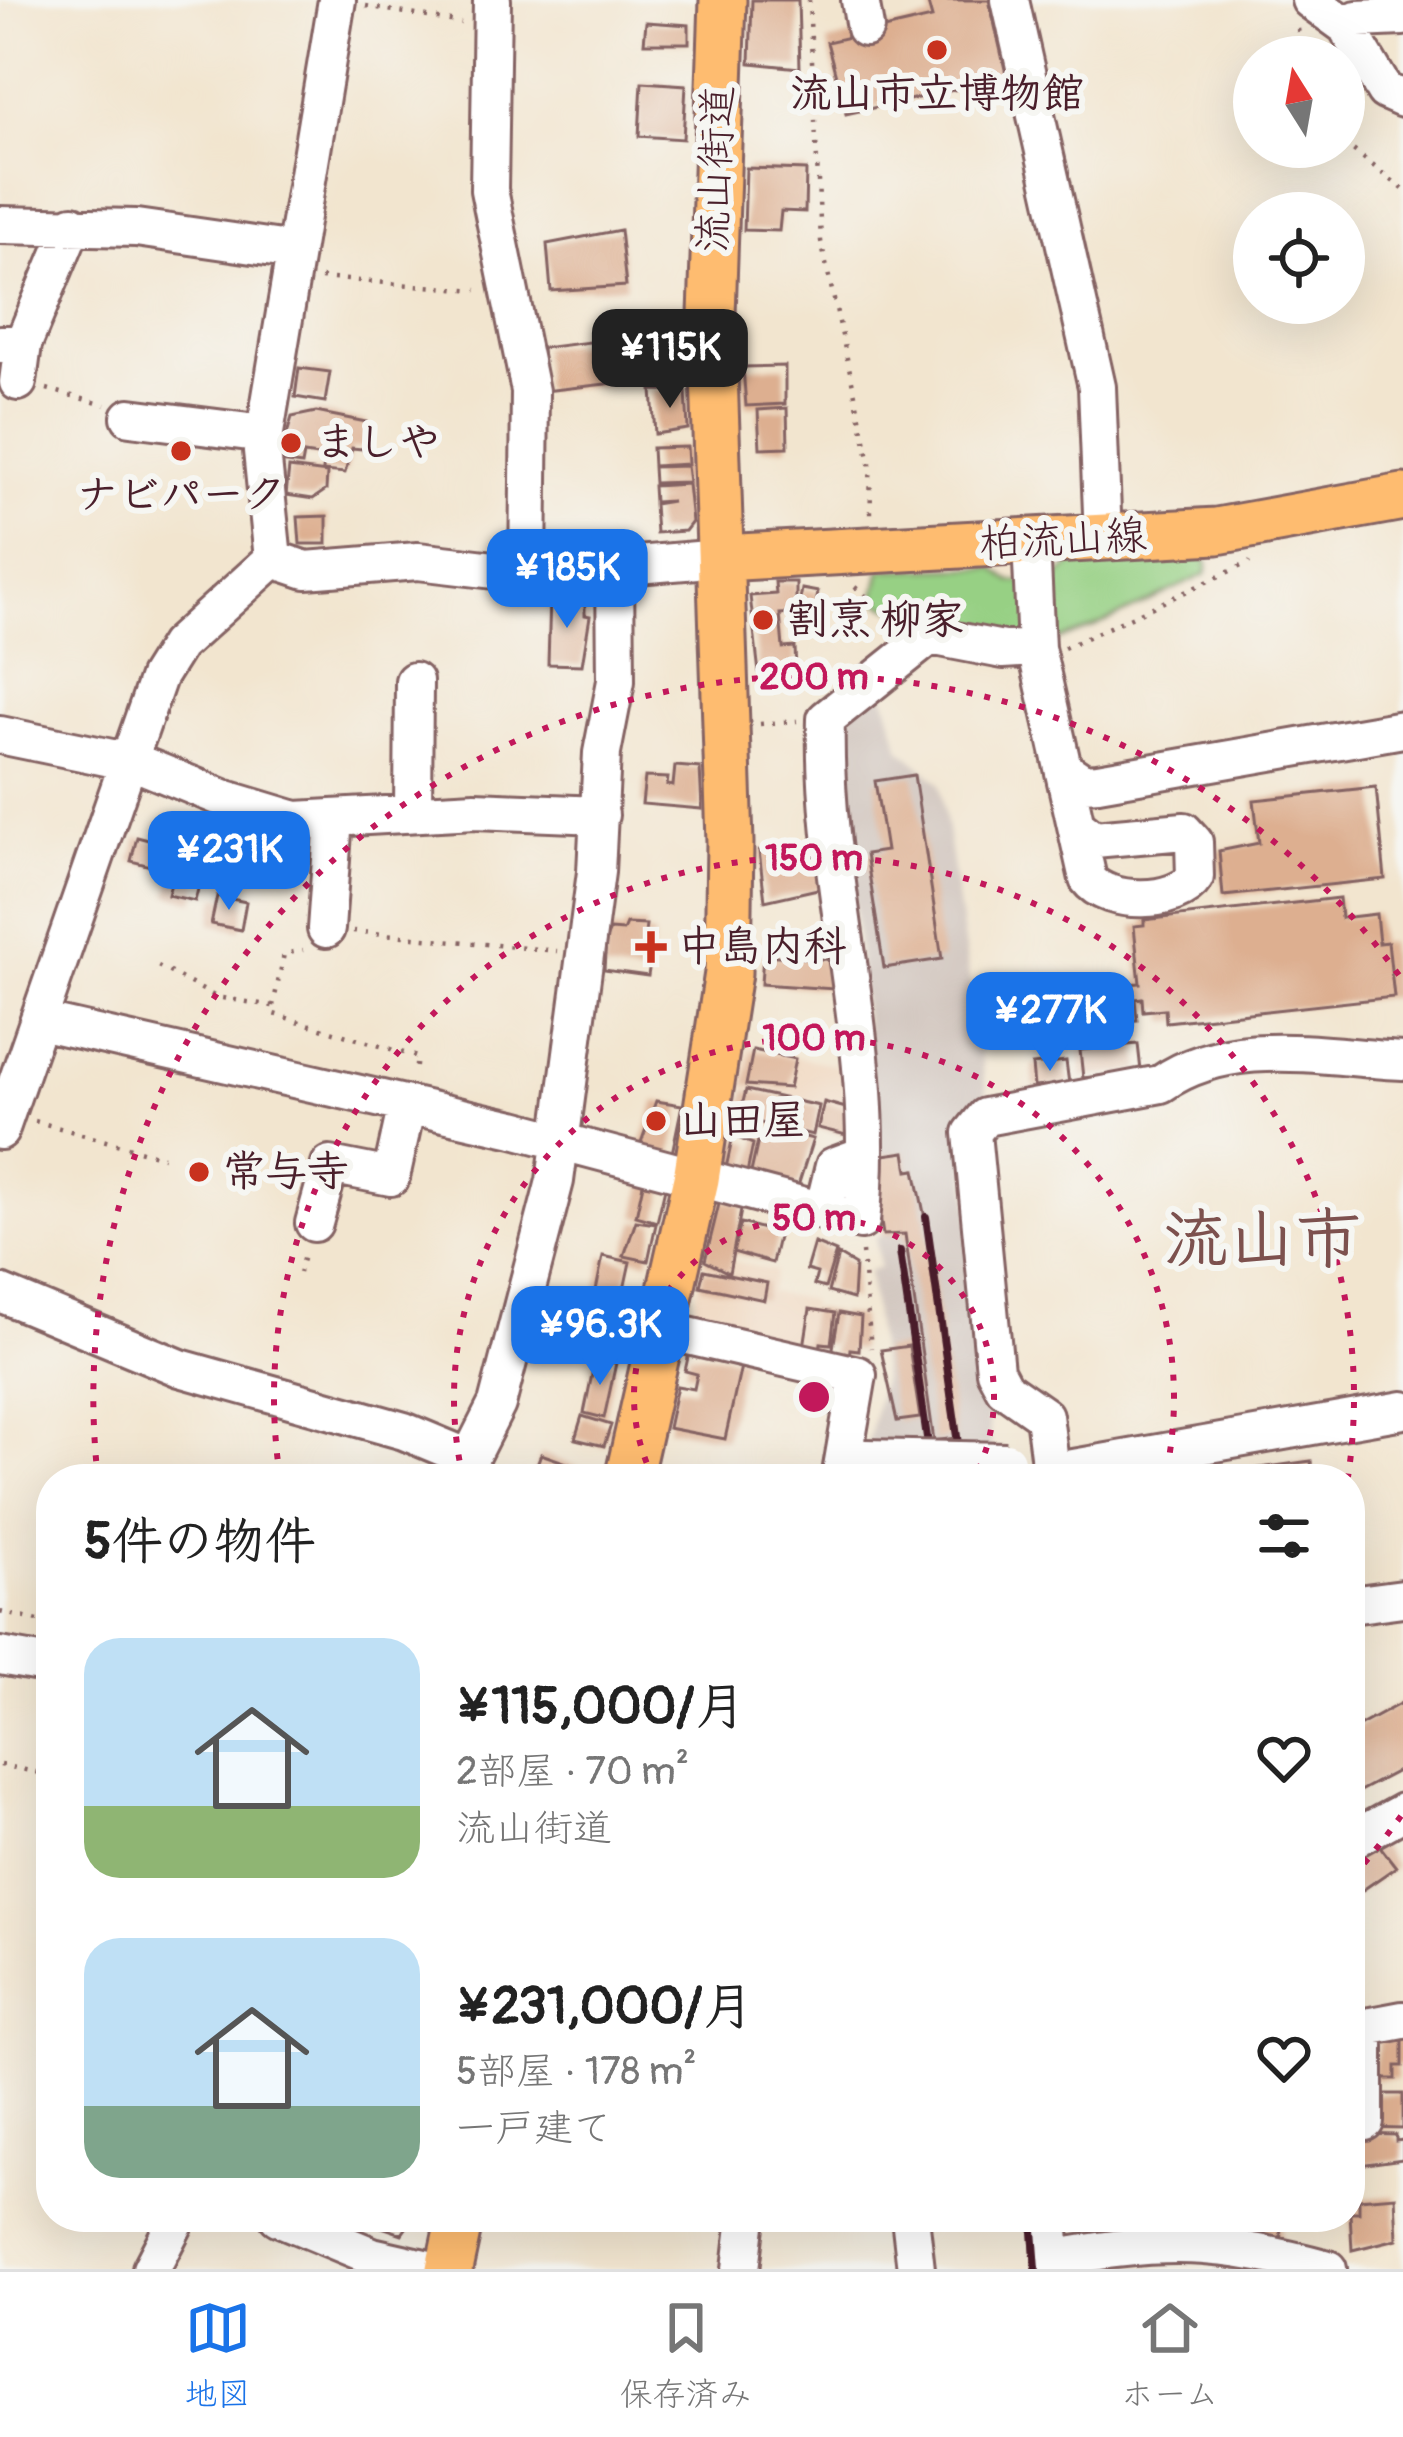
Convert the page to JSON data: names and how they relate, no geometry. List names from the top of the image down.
{
  "streets": {
    "main road": ["流山街道", "柏流山線"]
  },
  "crossings": [
    ["流山街道", "柏流山線"]
  ],
  "districts": ["流山市"],
  "places": {
    "other": [
      "流山市立博物館",
      "ましや",
      "ナビパーク",
      "割烹 柳家",
      "山田屋",
      "常与寺"
    ],
    "health": ["中島内科"]
  },
  "north": "top",
  "page": {
    "price": [
      "¥115K",
      "¥185K",
      "¥231K",
      "¥277K",
      "¥96.3K"
    ],
    "heading": "5件の物件",
    "list": [
      {
        "name": "¥115,000/月",
        "note": "2部屋 · 70 m² · 流山街道"
      },
      {
        "name": "¥231,000/月",
        "note": "5部屋 · 178 m² · 一戸建て"
      }
    ],
    "tabs": ["地図", "保存済み", "ホーム"]
  },
  "rings": [
    "200 m",
    "150 m",
    "100 m",
    "50 m"
  ]
}
